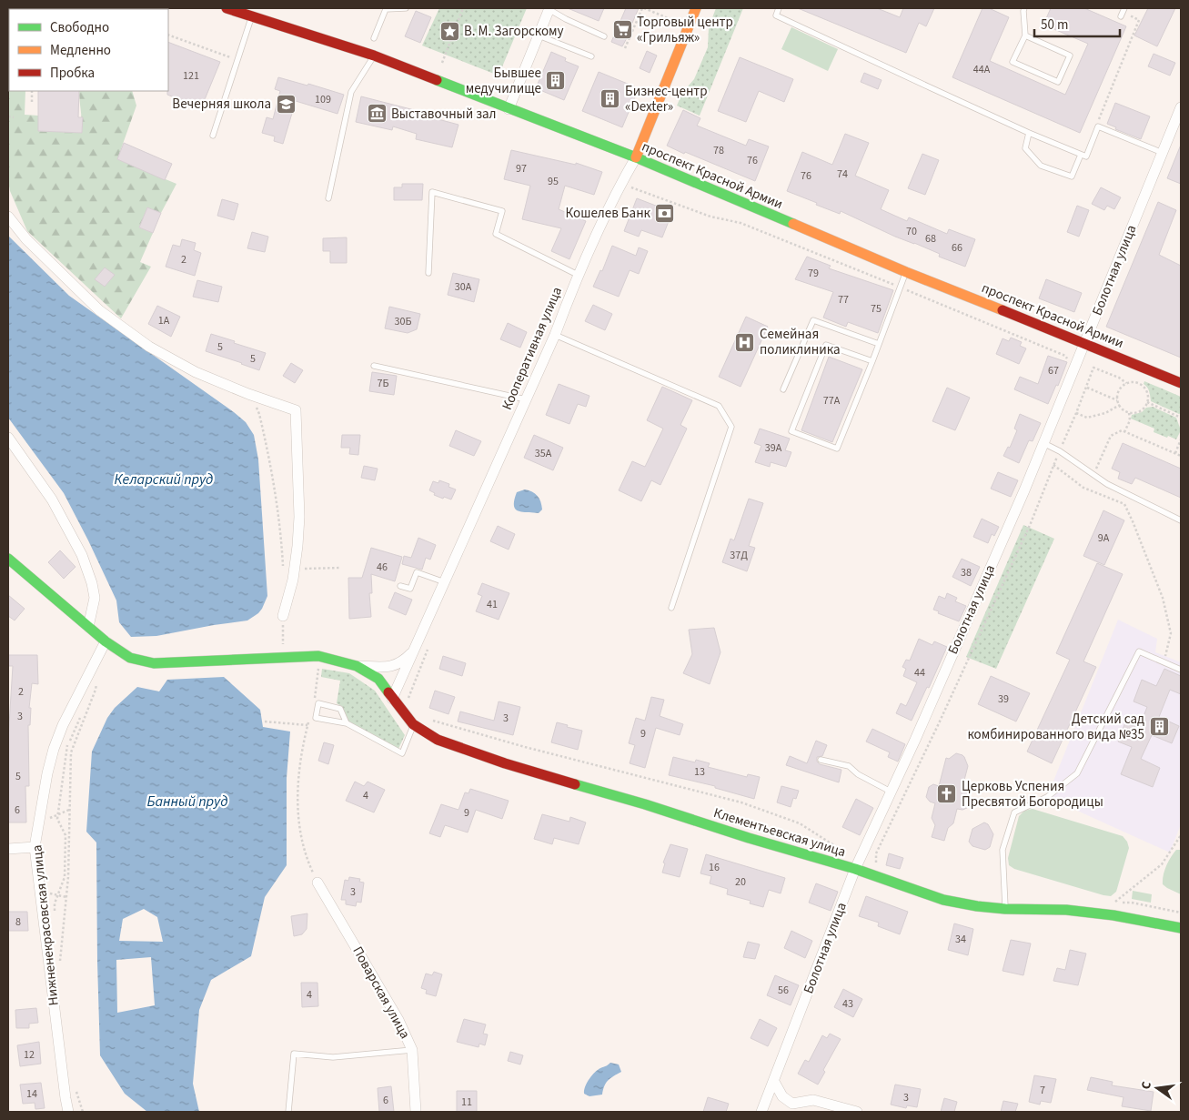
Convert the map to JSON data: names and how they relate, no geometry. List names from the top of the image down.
{
  "streets": {
    "street": [
      "проспект Красной Армии",
      "Болотная улица",
      "Кооперативная улица",
      "Клементьевская улица",
      "Нижненекрасовская улица",
      "Поварская улица"
    ]
  },
  "crossings": [
    ["проспект Красной Армии", "Болотная улица"],
    ["проспект Красной Армии", "Кооперативная улица"],
    ["Болотная улица", "Клементьевская улица"],
    ["Кооперативная улица", "Клементьевская улица"],
    ["Клементьевская улица", "Нижненекрасовская улица"]
  ],
  "water": ["Келарский пруд", "Банный пруд"],
  "places": {
    "supermarket": ["Торговый центр «Грильяж»"],
    "place": ["В. М. Загорскому"],
    "building": ["Бывшее медучилище", "Бизнес-центр «Dexter»", "Детский сад комбинированного вида №35"],
    "school or university": ["Вечерняя школа"],
    "museum": ["Выставочный зал"],
    "bank": ["Кошелев Банк"],
    "hospital": ["Семейная поликлиника"],
    "church": ["Церковь Успения Пресвятой Богородицы"]
  },
  "house_numbers": [
    "44А",
    "121",
    "109",
    "78",
    "76",
    "97",
    "74",
    "76",
    "95",
    "70",
    "68",
    "66",
    "2",
    "79",
    "30А",
    "77",
    "75",
    "1А",
    "30Б",
    "5",
    "5",
    "67",
    "7Б",
    "77А",
    "39А",
    "35А",
    "9А",
    "37Д",
    "46",
    "38",
    "41",
    "44",
    "2",
    "39",
    "3",
    "3",
    "9",
    "13",
    "5",
    "4",
    "6",
    "9",
    "16",
    "20",
    "3",
    "8",
    "34",
    "56",
    "4",
    "43",
    "12",
    "7",
    "14",
    "3",
    "6",
    "11"
  ],
  "legend": ["Свободно", "Медленно", "Пробка"],
  "scale_bar": "50 m",
  "north": "left"
}
